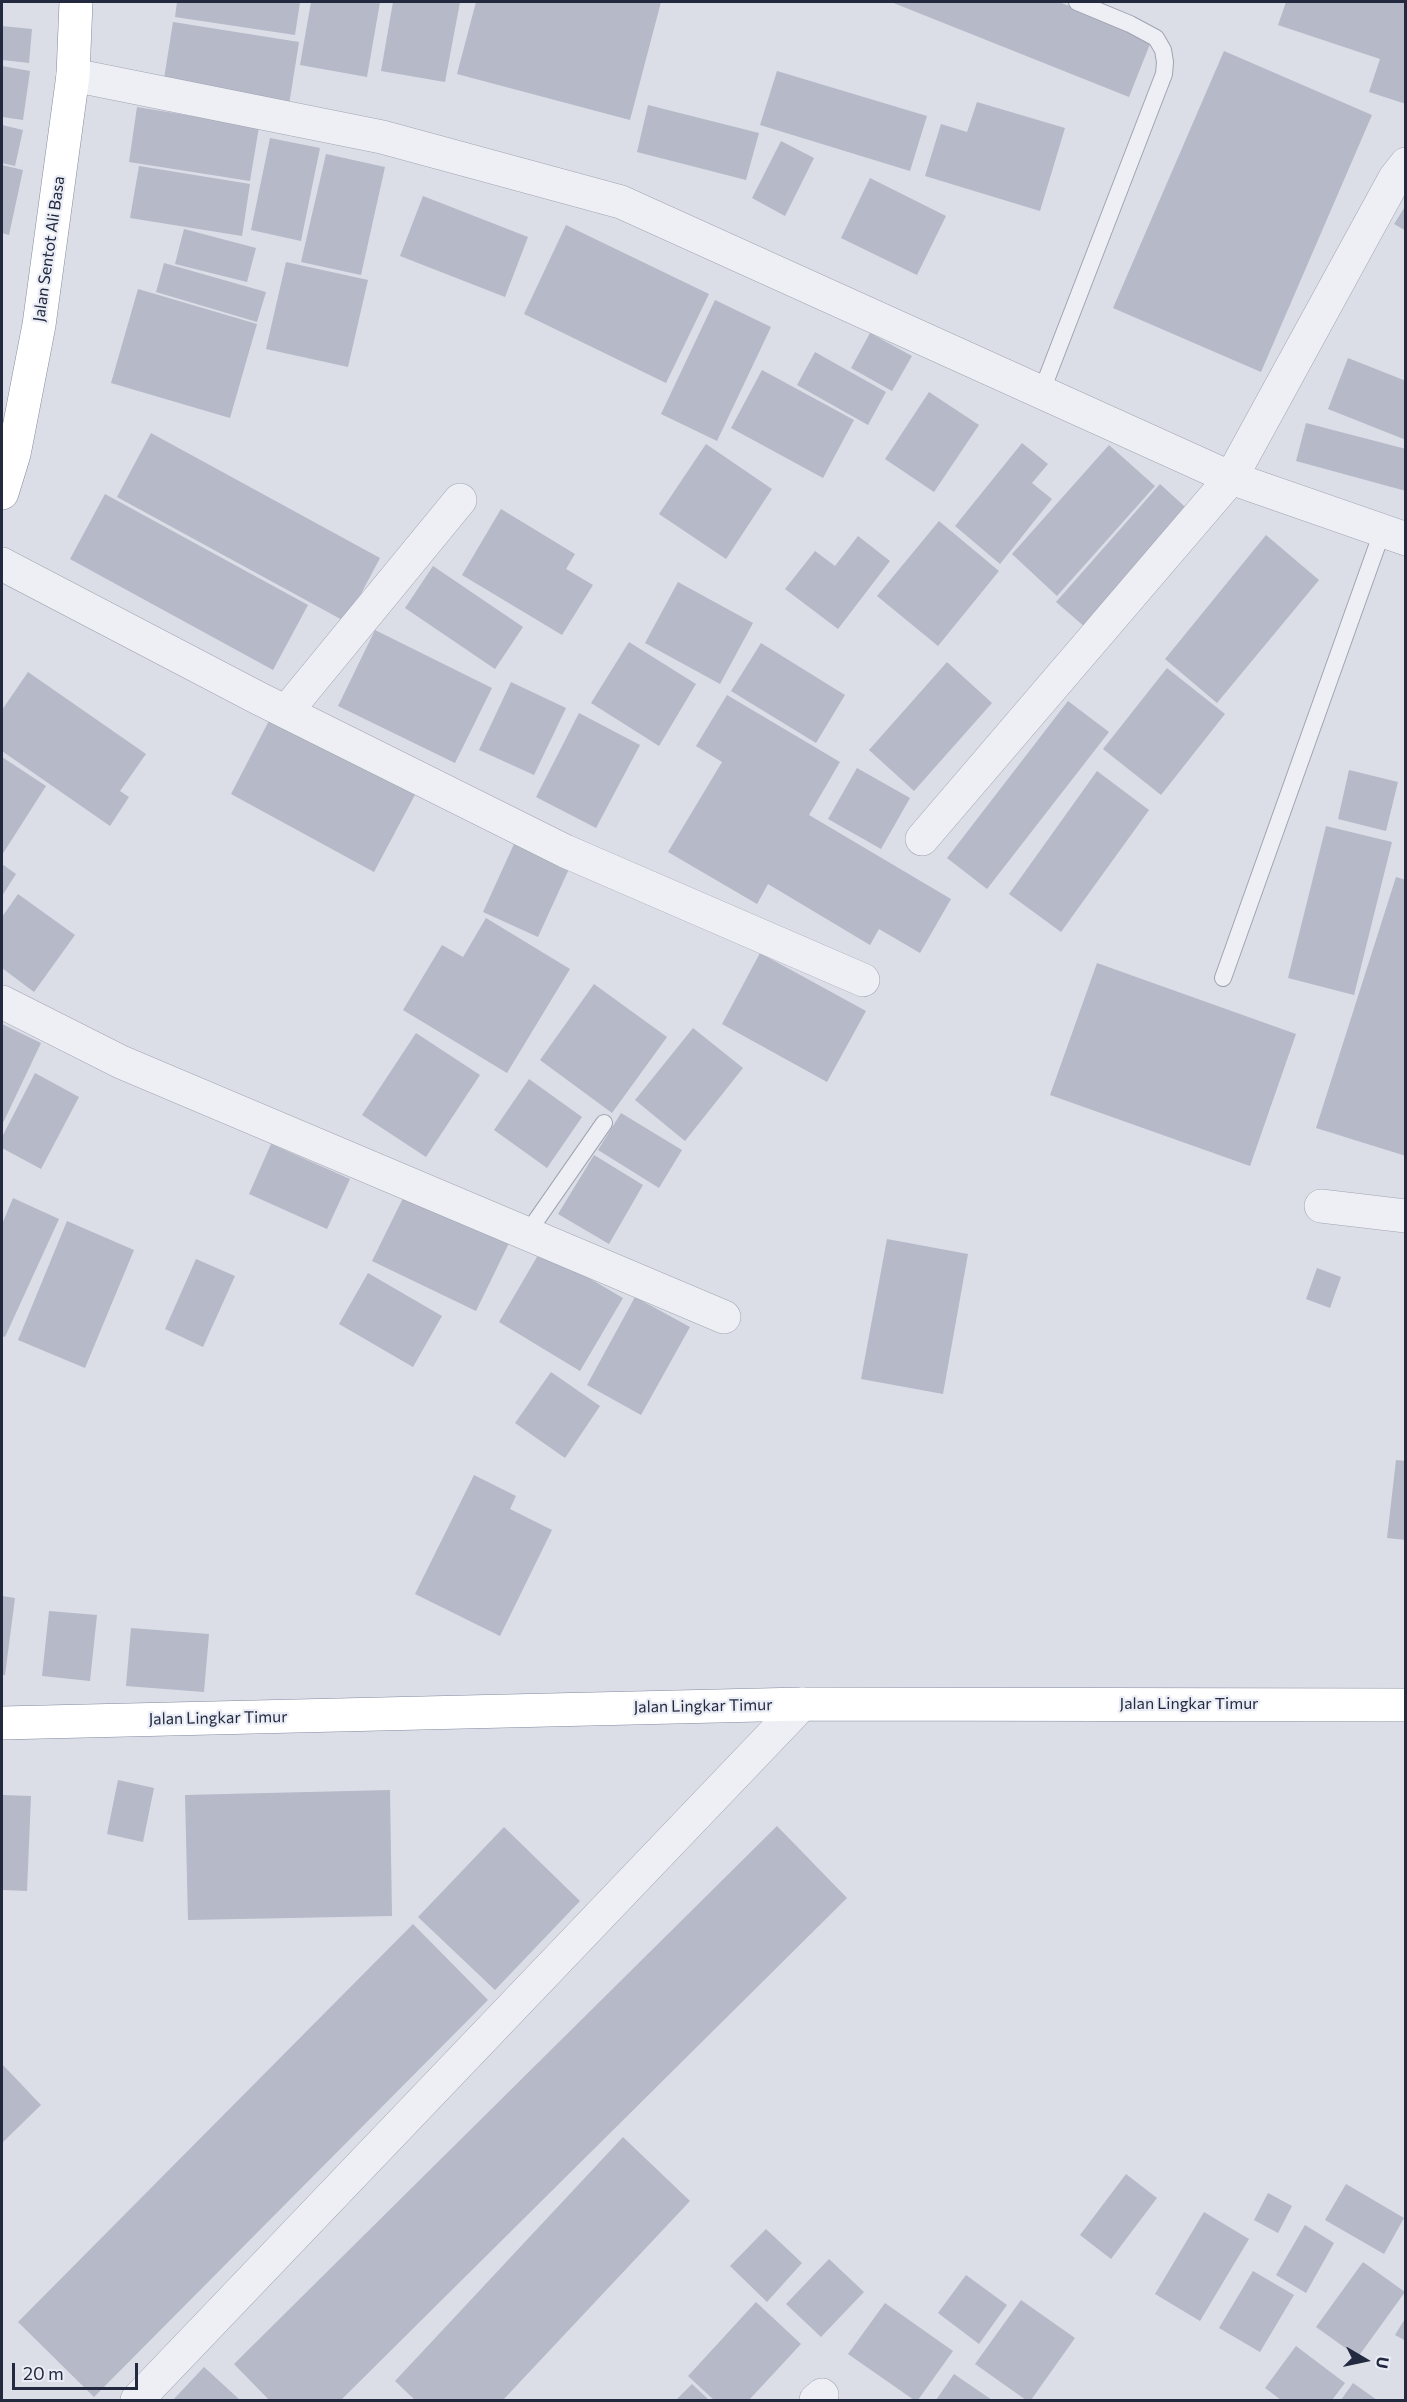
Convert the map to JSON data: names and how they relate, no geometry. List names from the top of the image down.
{
  "streets": {
    "highway": ["Jalan Sentot Ali Basa", "Jalan Lingkar Timur"]
  },
  "scale_bar": "20 m",
  "north": "right"
}
